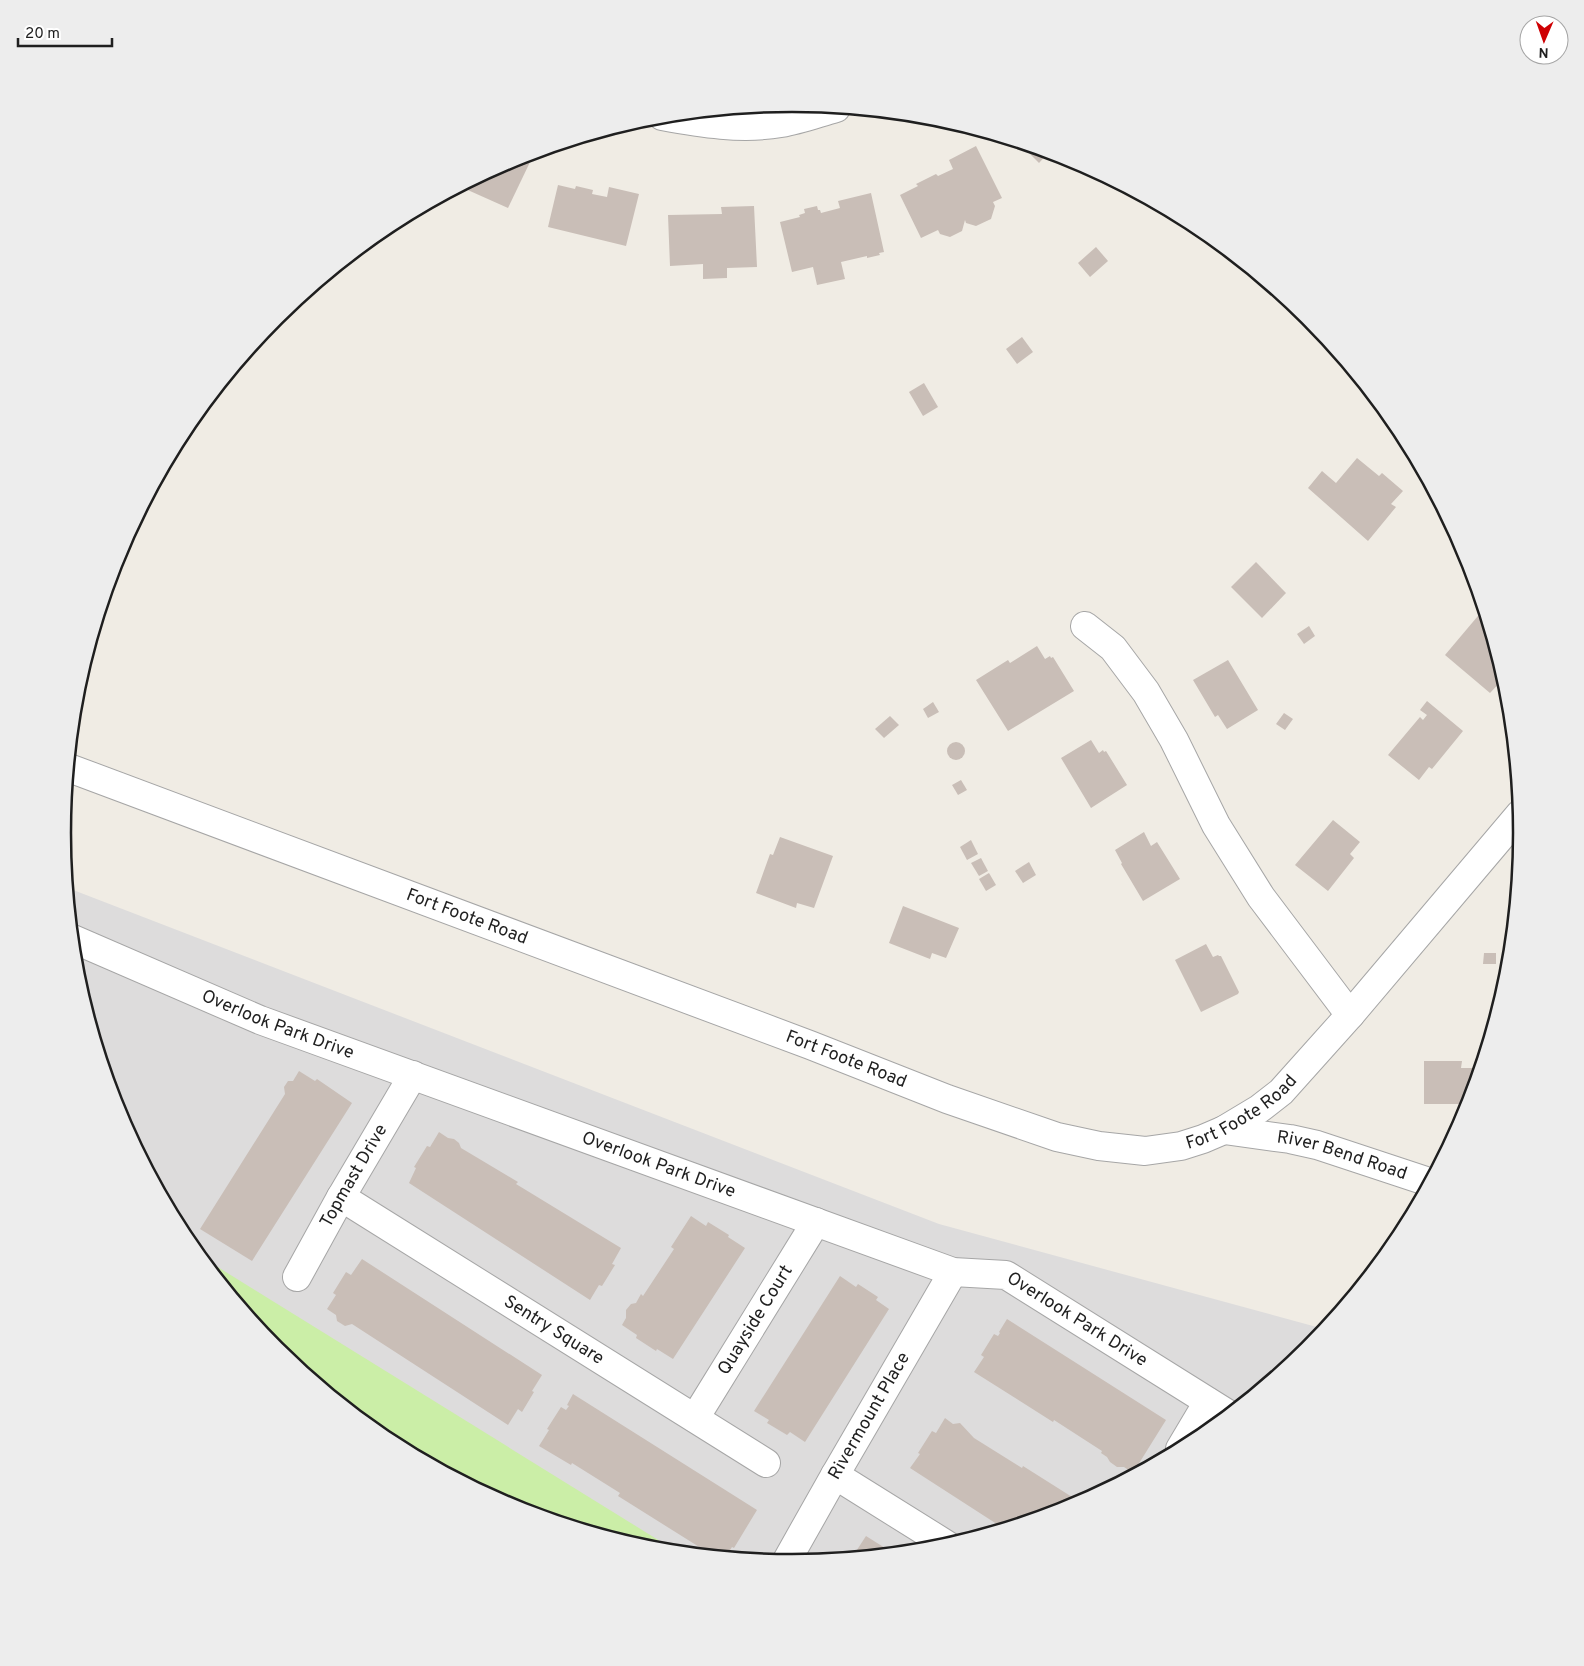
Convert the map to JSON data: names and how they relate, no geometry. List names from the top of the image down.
{
  "streets": {
    "street": [
      "Fort Foote Road",
      "Overlook Park Drive",
      "River Bend Road",
      "Topmast Drive",
      "Quayside Court",
      "Sentry Square",
      "Rivermount Place"
    ]
  },
  "crossings": [
    ["Fort Foote Road", "River Bend Road"],
    ["Overlook Park Drive", "Topmast Drive"],
    ["Overlook Park Drive", "Quayside Court"],
    ["Overlook Park Drive", "Rivermount Place"],
    ["Topmast Drive", "Sentry Square"],
    ["Quayside Court", "Sentry Square"]
  ],
  "scale_bar": "20 m",
  "north": "bottom"
}
